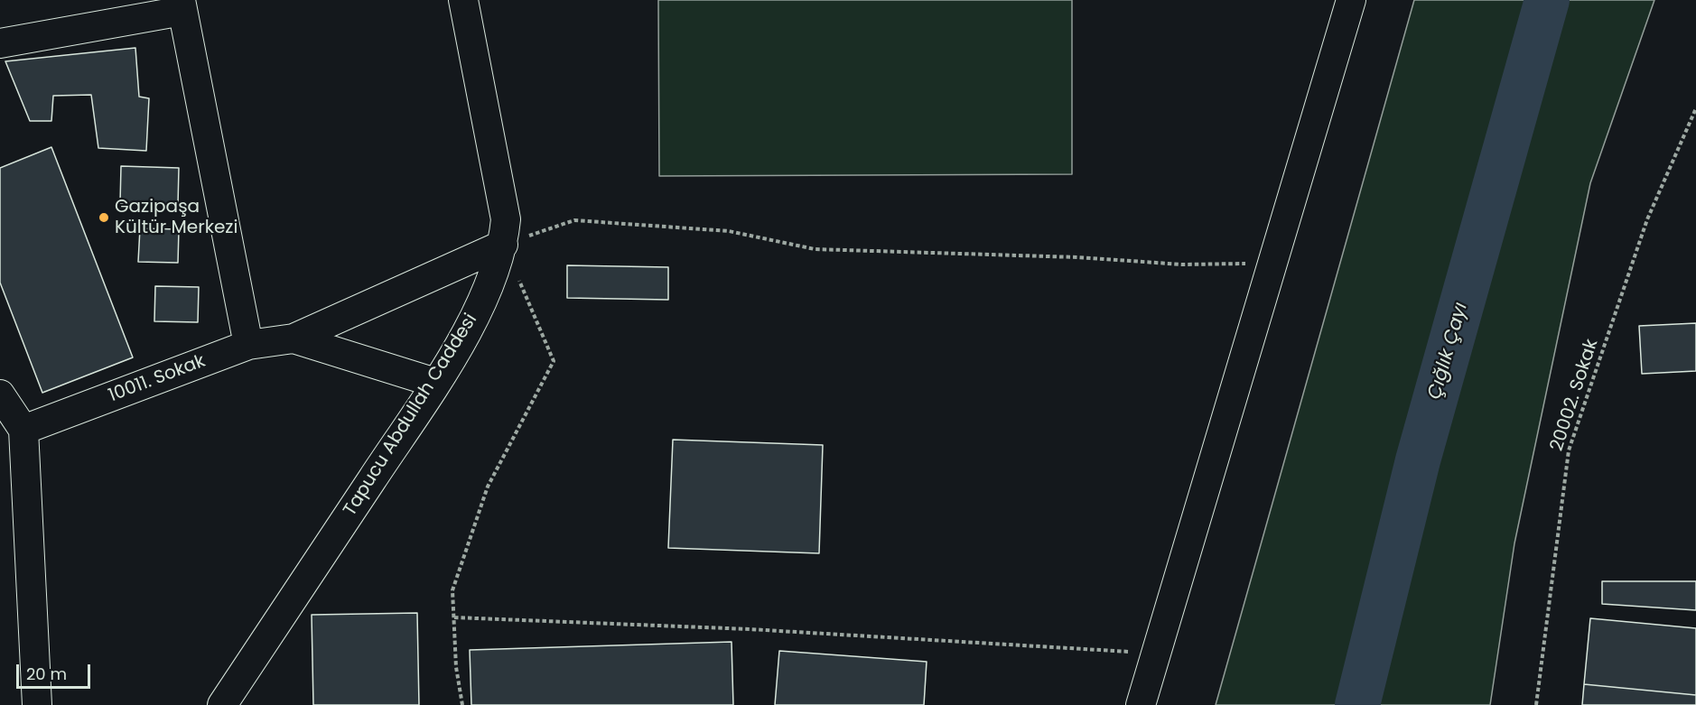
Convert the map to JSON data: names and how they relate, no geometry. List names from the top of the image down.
{
  "streets": {
    "street": ["10011. Sokak", "Tapucu Abdullah Caddesi"],
    "path": ["20002. Sokak"]
  },
  "crossings": [
    ["10011. Sokak", "Tapucu Abdullah Caddesi"]
  ],
  "water": ["Çığlık Çayı"],
  "places": ["Gazipaşa Kültür Merkezi"],
  "scale_bar": "20 m"
}
